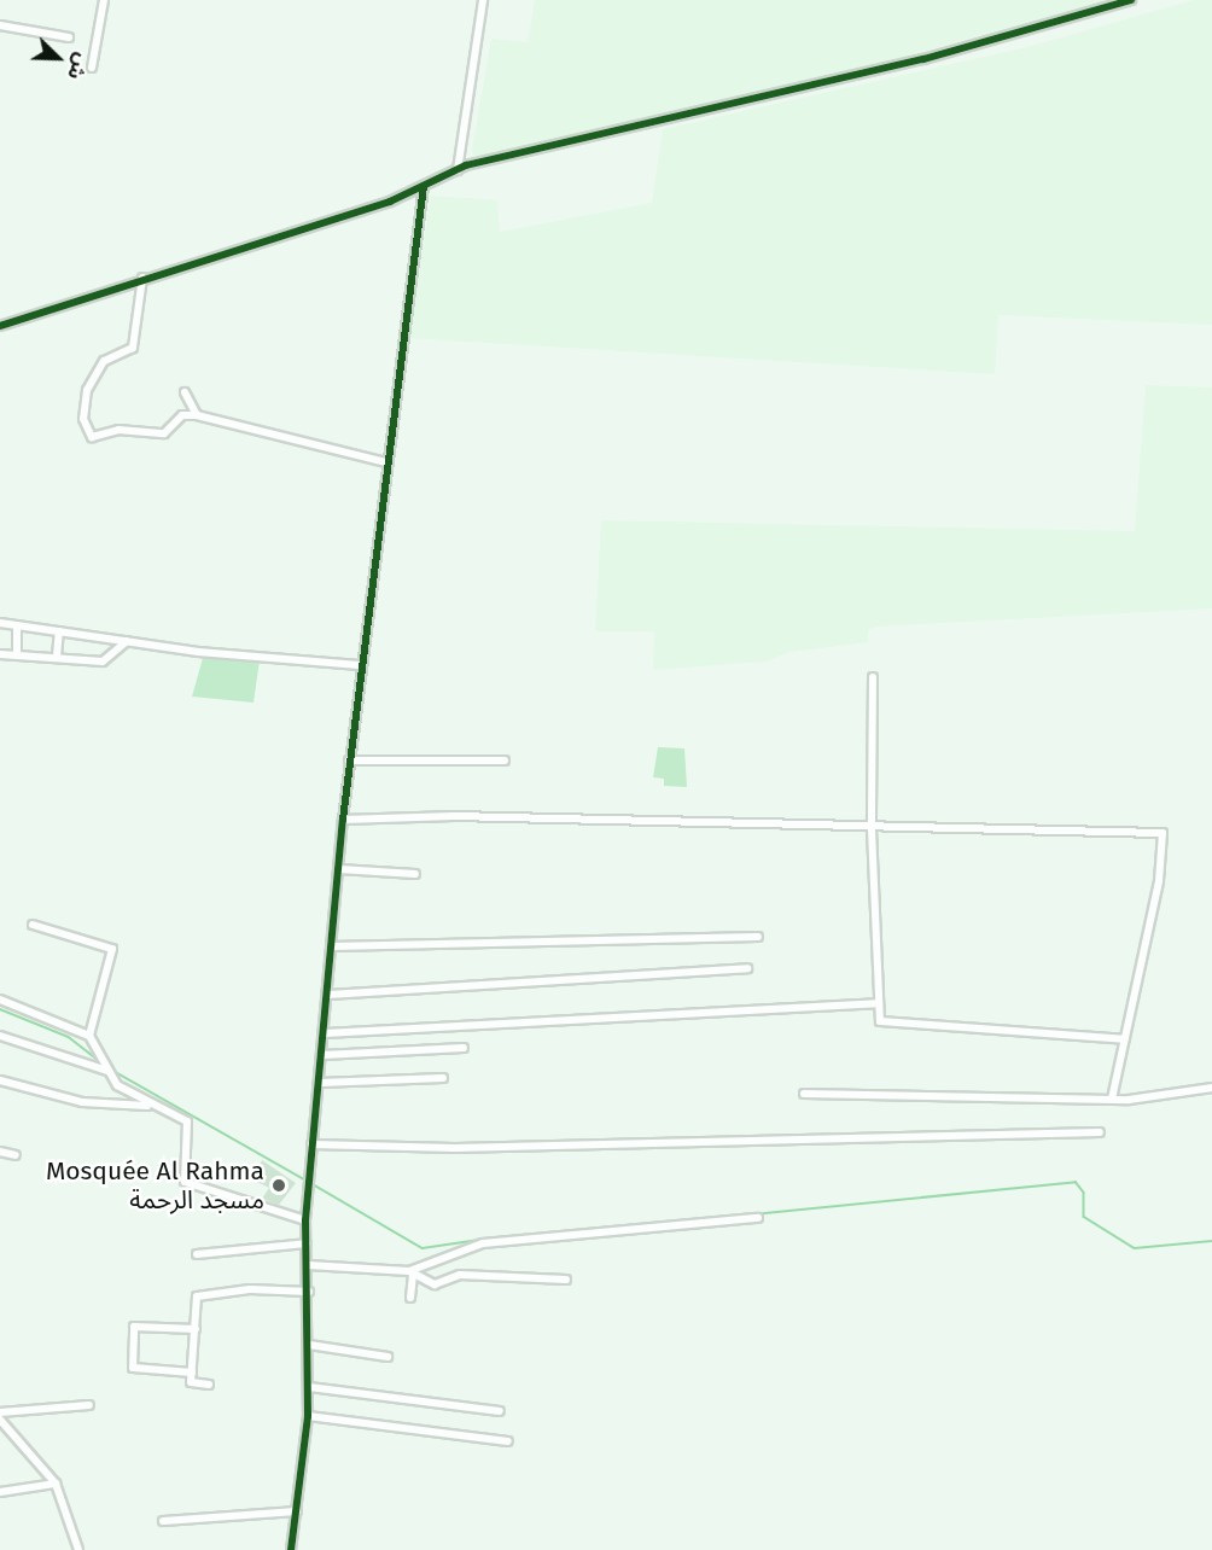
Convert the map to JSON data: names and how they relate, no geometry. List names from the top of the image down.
{
  "places": ["Mosquée Al Rahma مسجد الرحمة"],
  "north": "bottom right"
}
